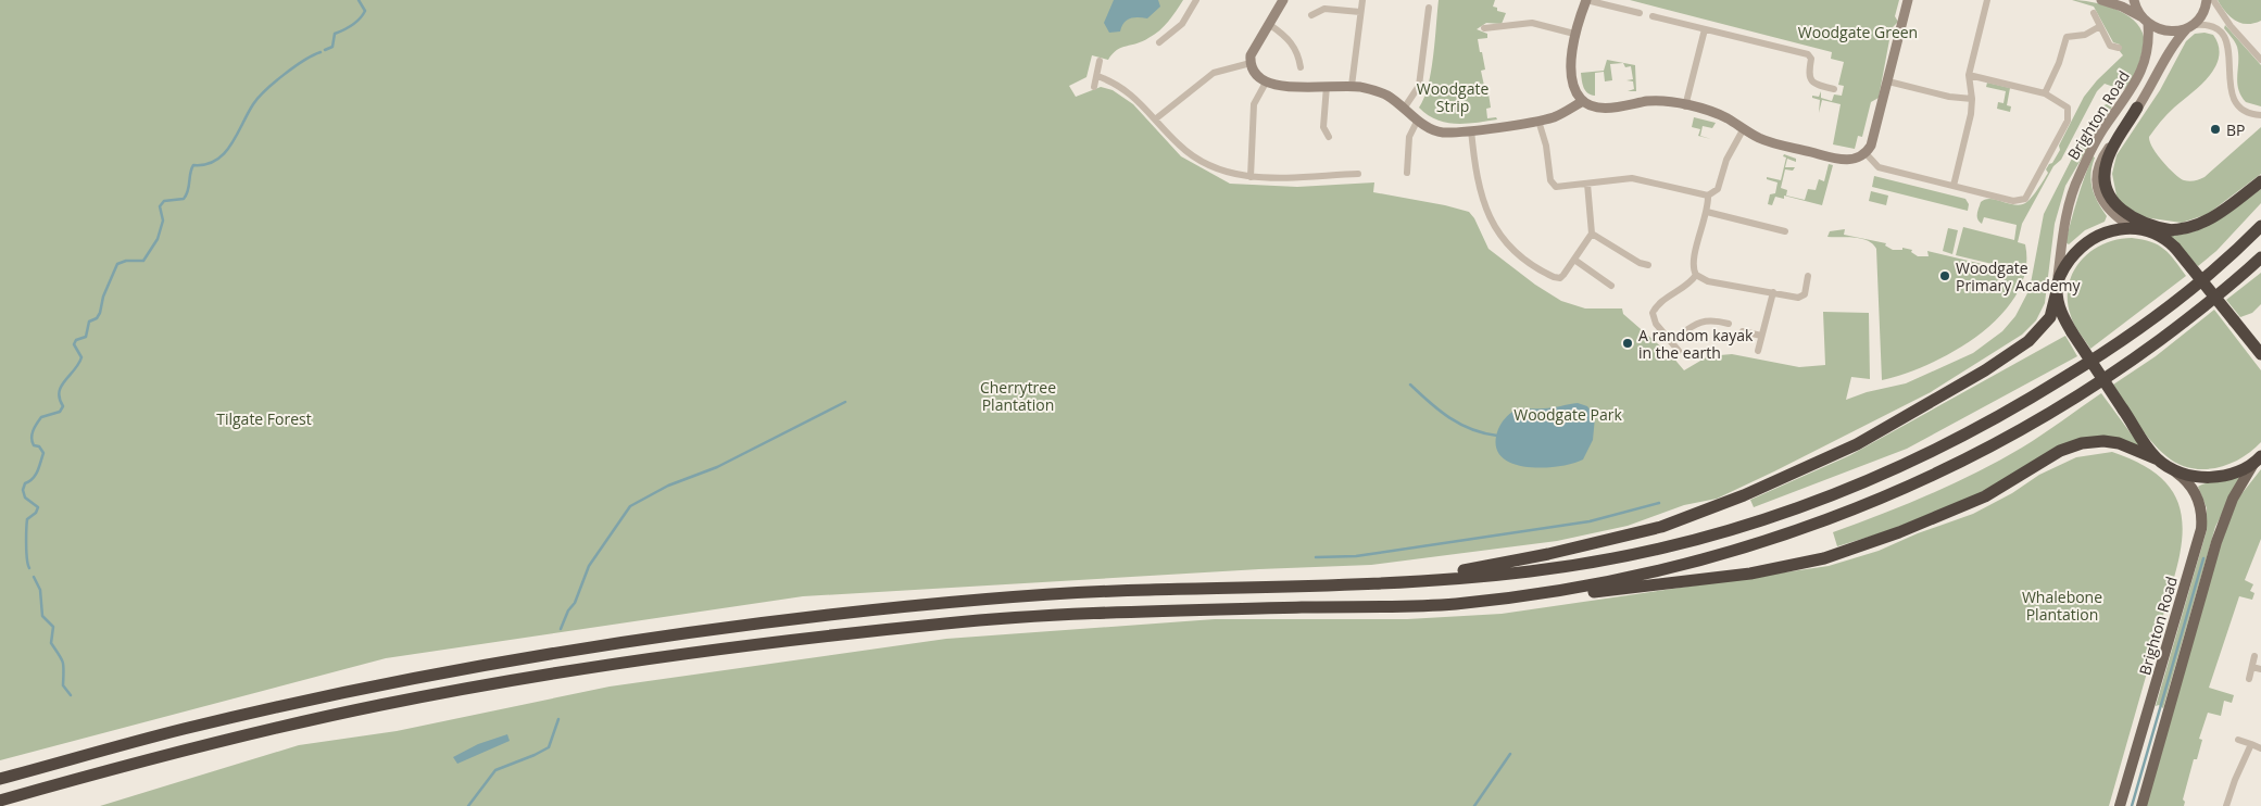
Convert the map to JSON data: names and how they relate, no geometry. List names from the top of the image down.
{
  "streets": {
    "main road": ["Brighton Road"]
  },
  "parks": [
    "Woodgate Green",
    "Woodgate Strip",
    "Cherrytree Plantation",
    "Woodgate Park",
    "Tilgate Forest",
    "Whalebone Plantation"
  ],
  "places": ["BP", "Woodgate Primary Academy", "A random kayak in the earth"]
}
